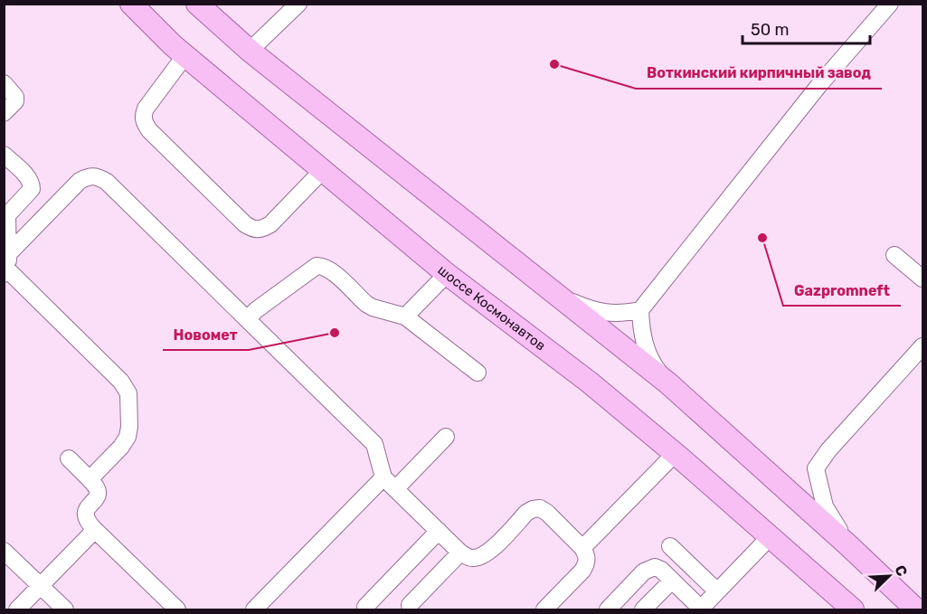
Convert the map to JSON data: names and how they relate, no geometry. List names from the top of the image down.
{
  "streets": {
    "main road": ["шоссе Космонавтов"]
  },
  "places": ["Воткинский кирпичный завод", "Gazpromneft", "Новомет"],
  "scale_bar": "50 m",
  "north": "top right"
}
